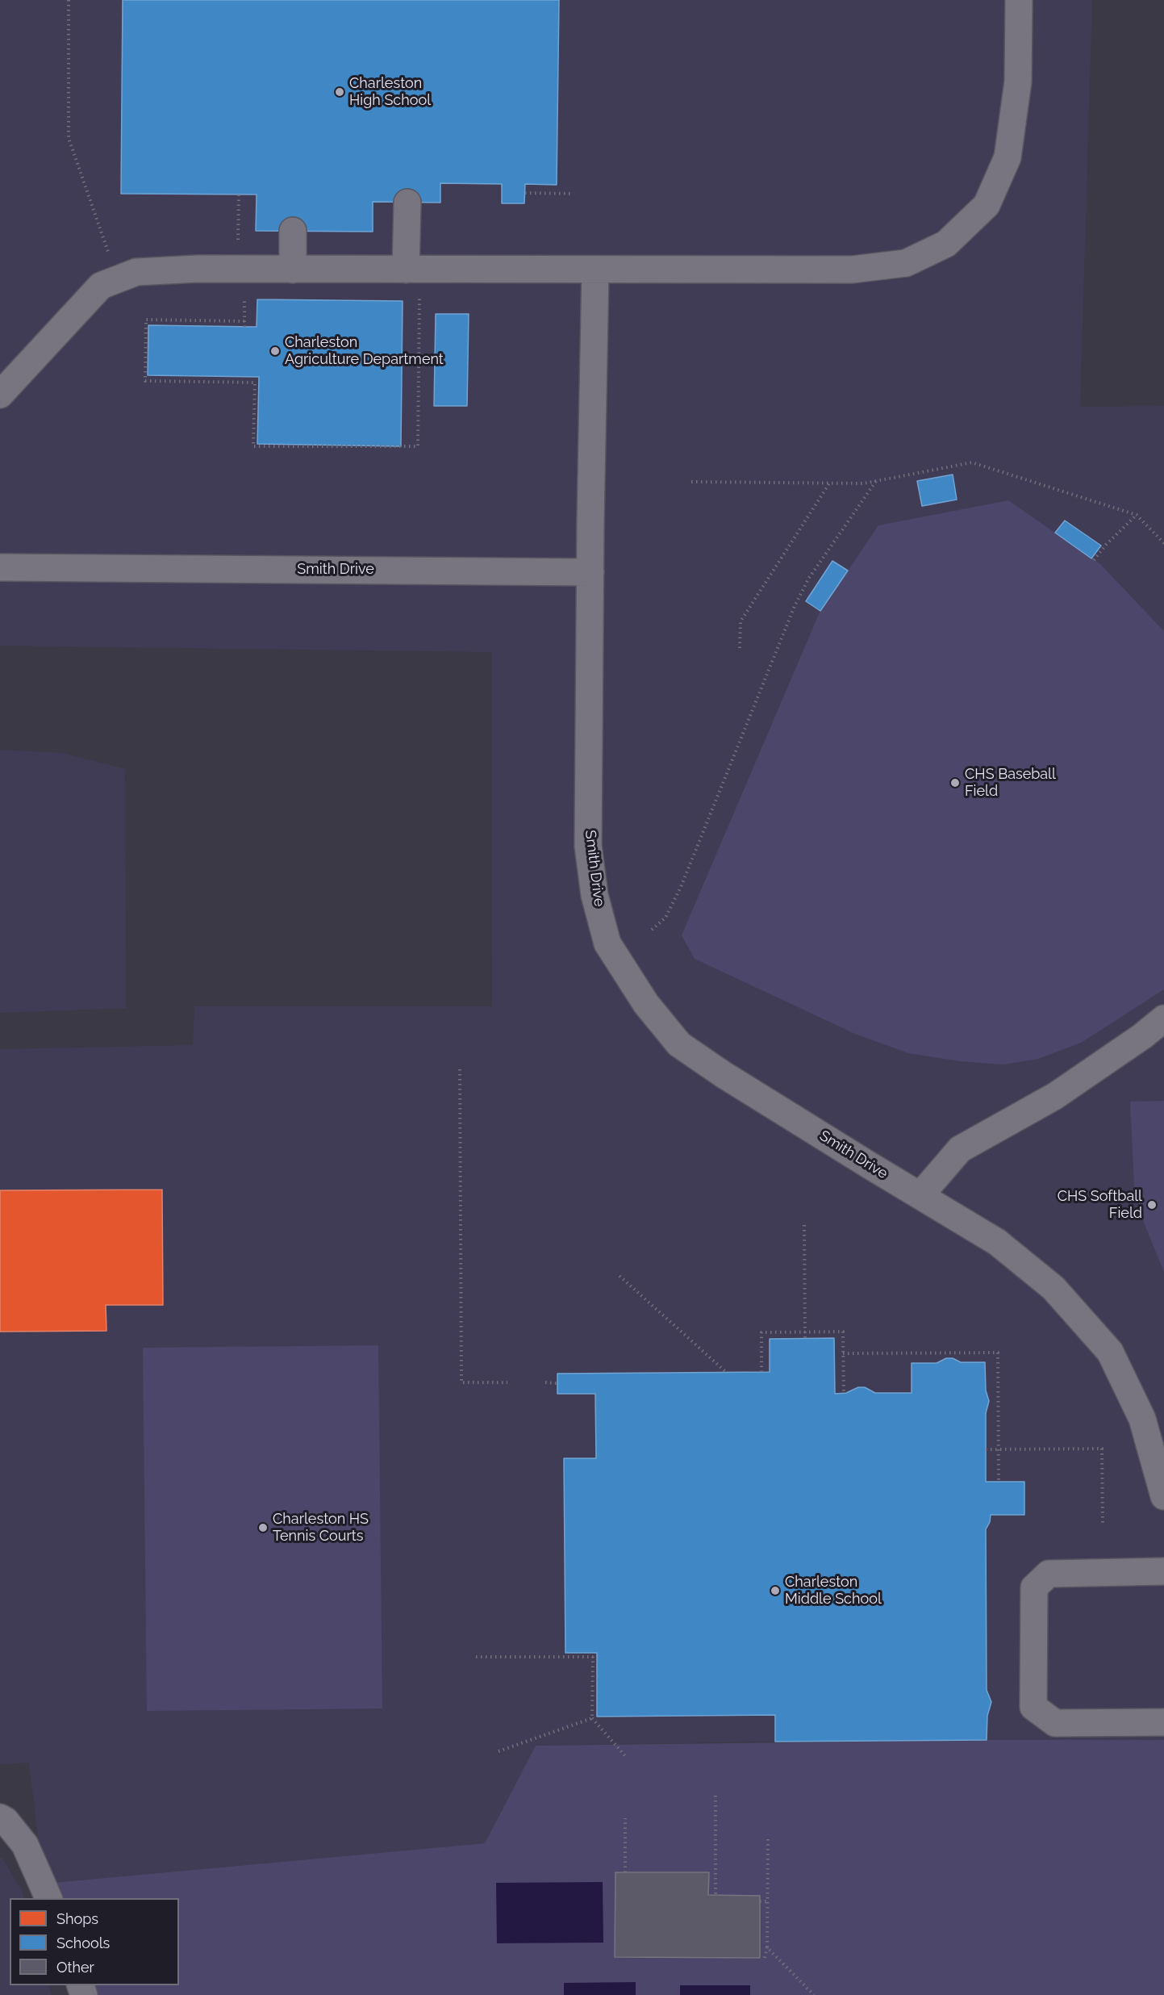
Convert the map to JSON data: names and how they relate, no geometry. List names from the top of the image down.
{
  "streets": {
    "street": ["Smith Drive"]
  },
  "places": [
    "Charleston High School",
    "Charleston Agriculture Department",
    "CHS Baseball Field",
    "CHS Softball Field",
    "Charleston HS Tennis Courts",
    "Charleston Middle School"
  ],
  "legend": ["Shops", "Schools", "Other"]
}
